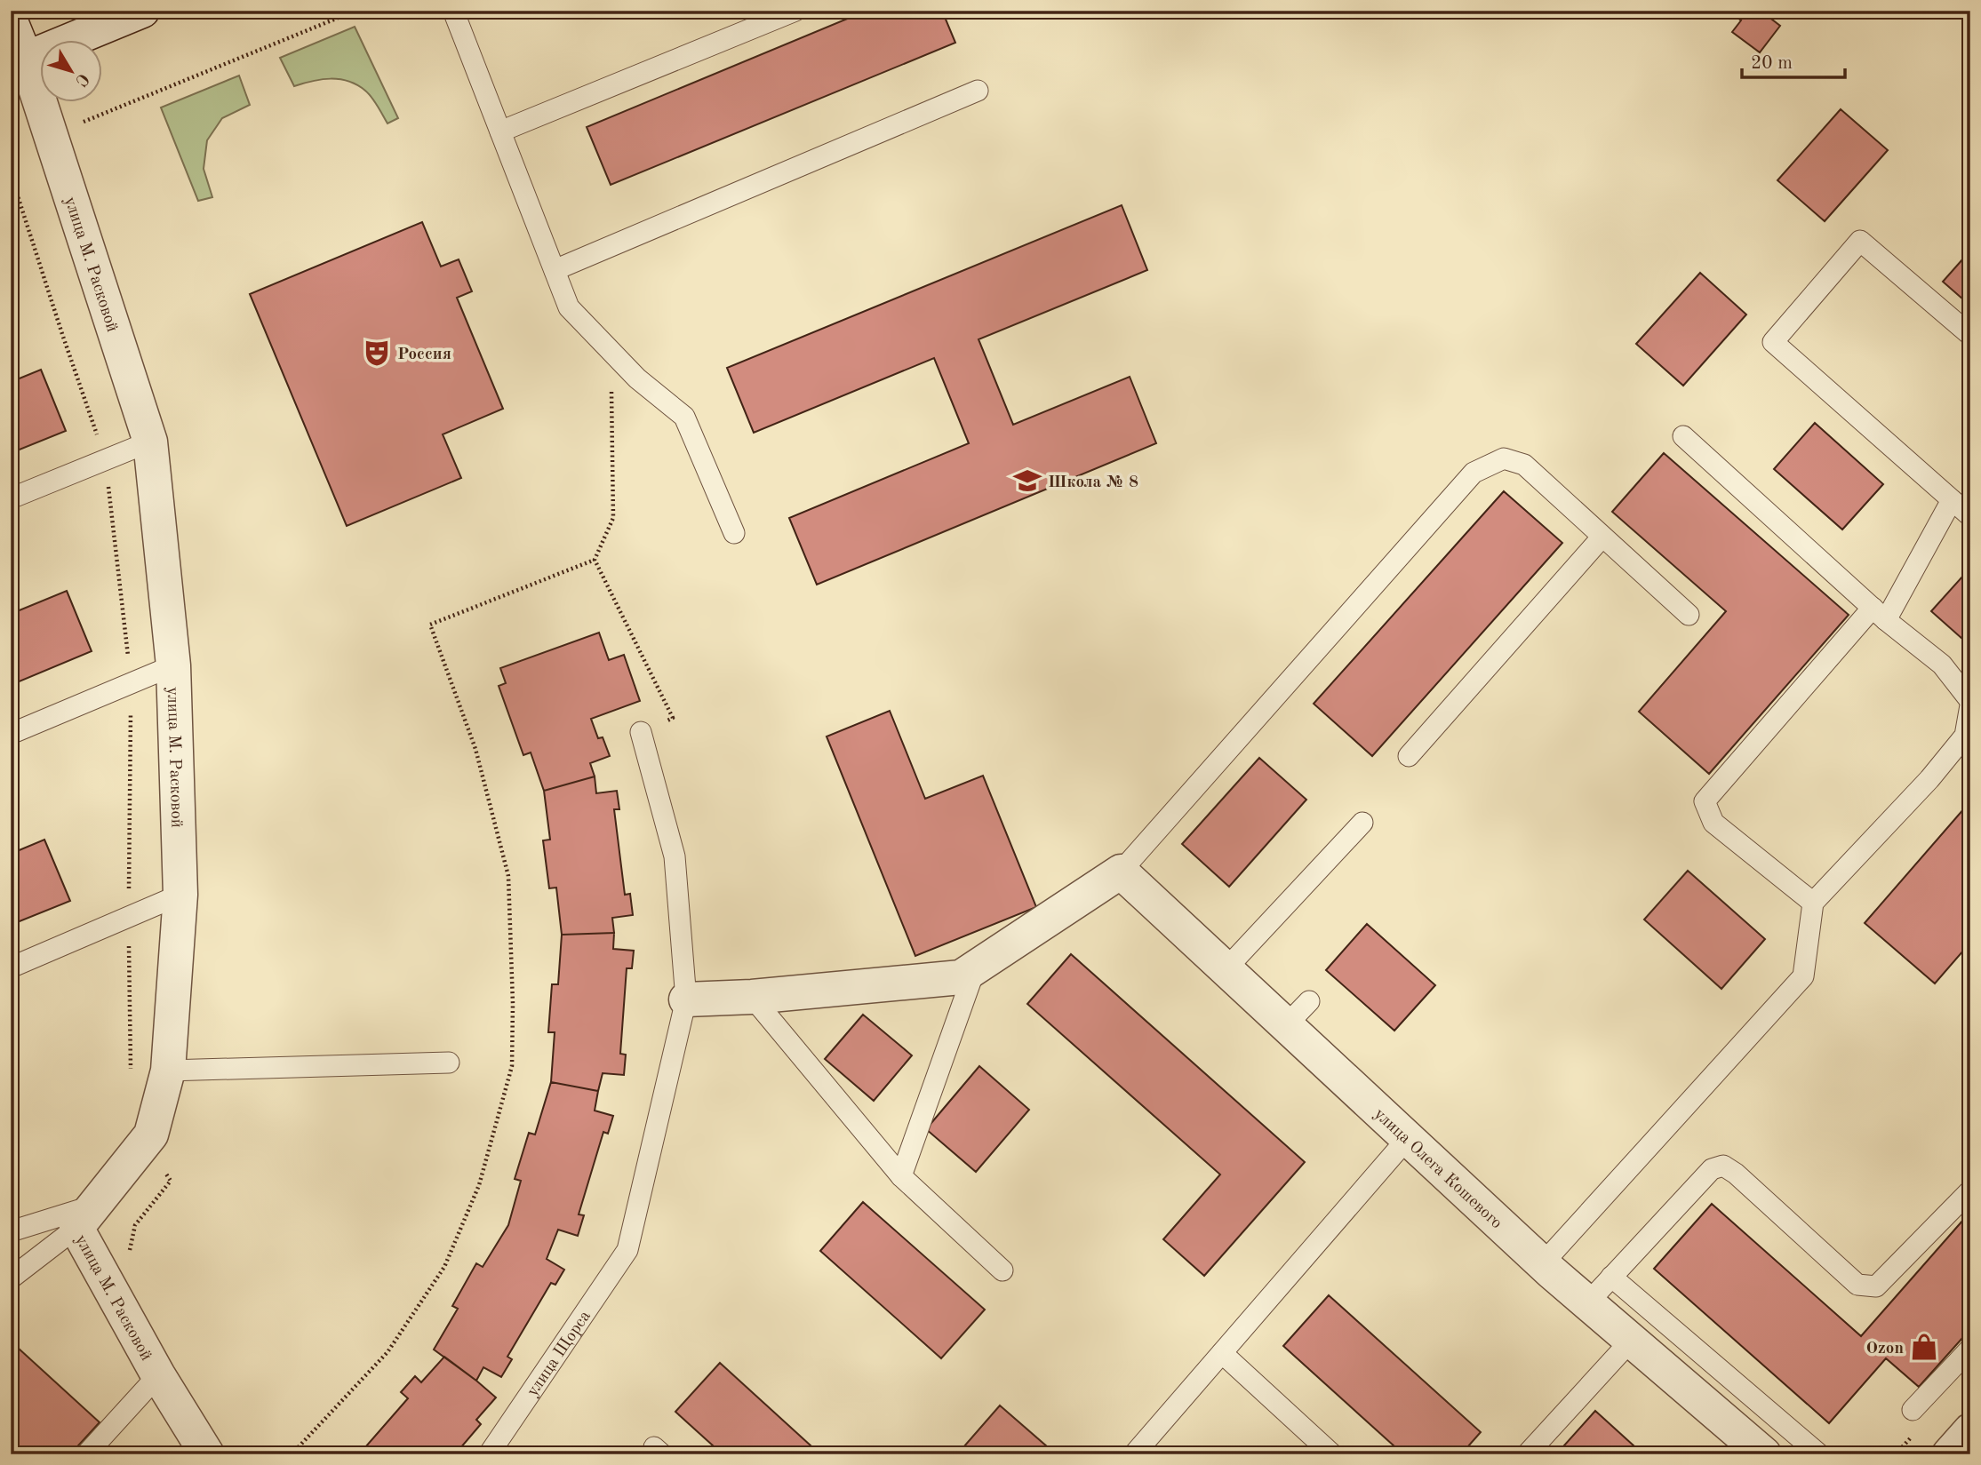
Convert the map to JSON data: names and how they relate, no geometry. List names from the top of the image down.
{
  "streets": {
    "street": ["улица М. Расковой", "улица Олега Кошевого"],
    "lane": ["улица Щорса"]
  },
  "places": {
    "theatre": ["Россия"],
    "school or university": ["Школа № 8"],
    "shop": ["Ozon"]
  },
  "scale_bar": "20 m",
  "north": "bottom right"
}
